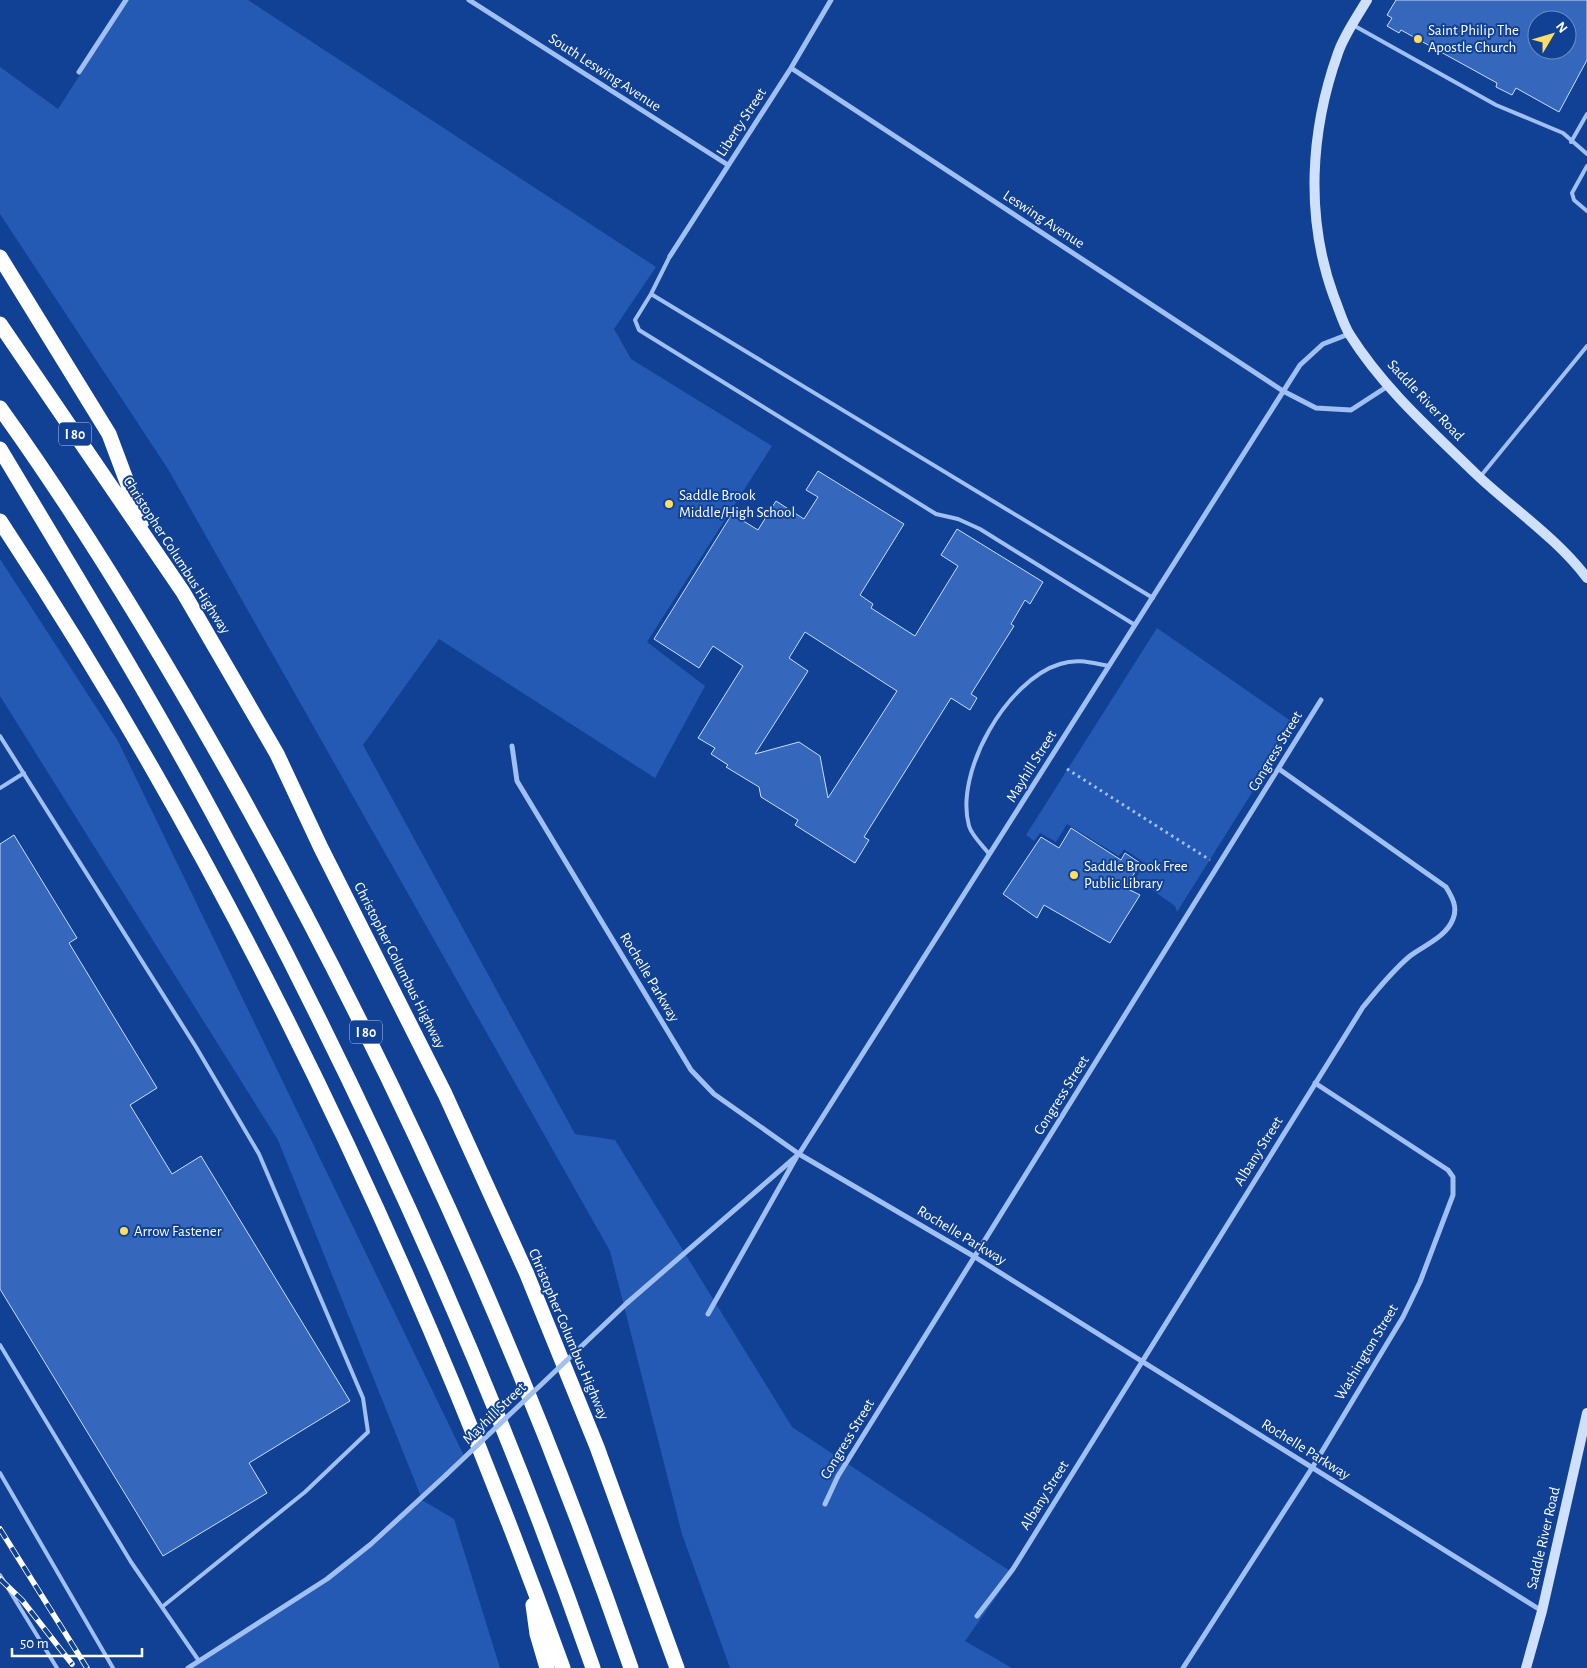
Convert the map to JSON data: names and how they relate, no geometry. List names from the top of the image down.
{
  "streets": {
    "highway": ["I 80", "Christopher Columbus Highway"],
    "street": [
      "South Leswing Avenue",
      "Liberty Street",
      "Leswing Avenue",
      "Saddle River Road",
      "Congress Street",
      "Mayhill Street",
      "Rochelle Parkway",
      "Albany Street",
      "Washington Street"
    ]
  },
  "crossings": [
    ["South Leswing Avenue", "Liberty Street"],
    ["Liberty Street", "Leswing Avenue"],
    ["Leswing Avenue", "Mayhill Street"],
    ["Saddle River Road", "Mayhill Street"],
    ["Saddle River Road", "Rochelle Parkway"],
    ["Congress Street", "Rochelle Parkway"],
    ["Congress Street", "Albany Street"],
    ["Mayhill Street", "Rochelle Parkway"],
    ["Rochelle Parkway", "Albany Street"],
    ["Rochelle Parkway", "Washington Street"],
    ["Albany Street", "Washington Street"]
  ],
  "places": [
    "Saint Philip The Apostle Church",
    "Saddle Brook Middle/High School",
    "Saddle Brook Free Public Library",
    "Arrow Fastener"
  ],
  "scale_bar": "50 m",
  "north": "top right"
}
